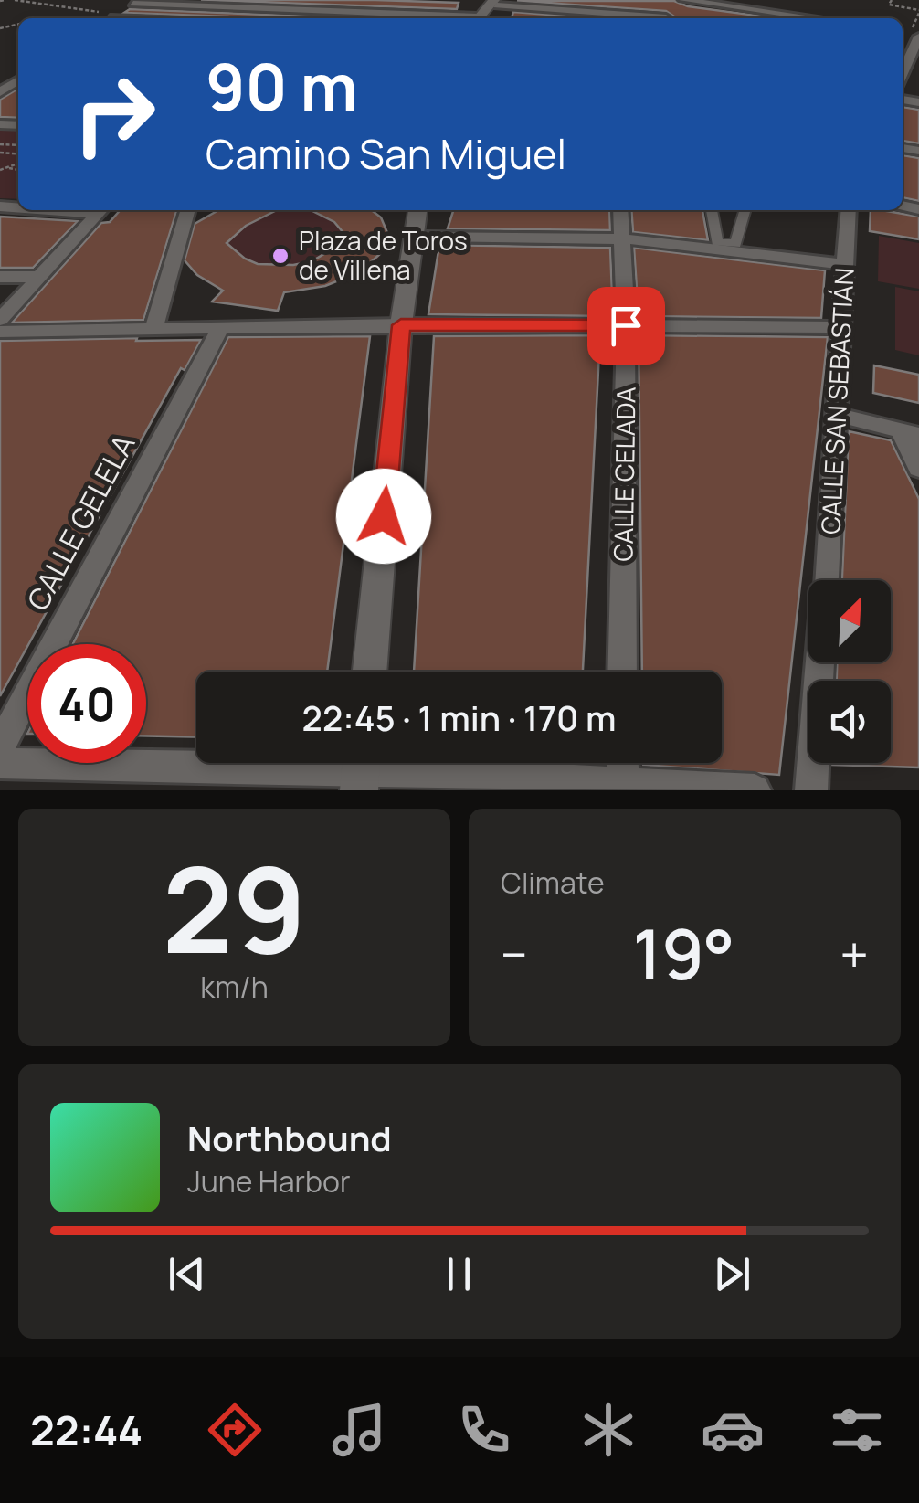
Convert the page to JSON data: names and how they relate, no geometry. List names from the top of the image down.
{
  "streets": {
    "street": ["CALLE SAN SEBASTIÁN", "CALLE CELADA", "CALLE GELELA"]
  },
  "places": ["Plaza de Toros de Villena"],
  "north": "top right",
  "page": {
    "turn": ["90 m", "Camino San Miguel"],
    "limit": "40",
    "trip": "22:45 · 1 min · 170 m",
    "tile": [
      ["29", "km/h"],
      "Climate"
    ],
    "heat": ["−", "19°", "+"],
    "song": ["Northbound", "June Harbor"],
    "tabs": "22:44"
  }
}
